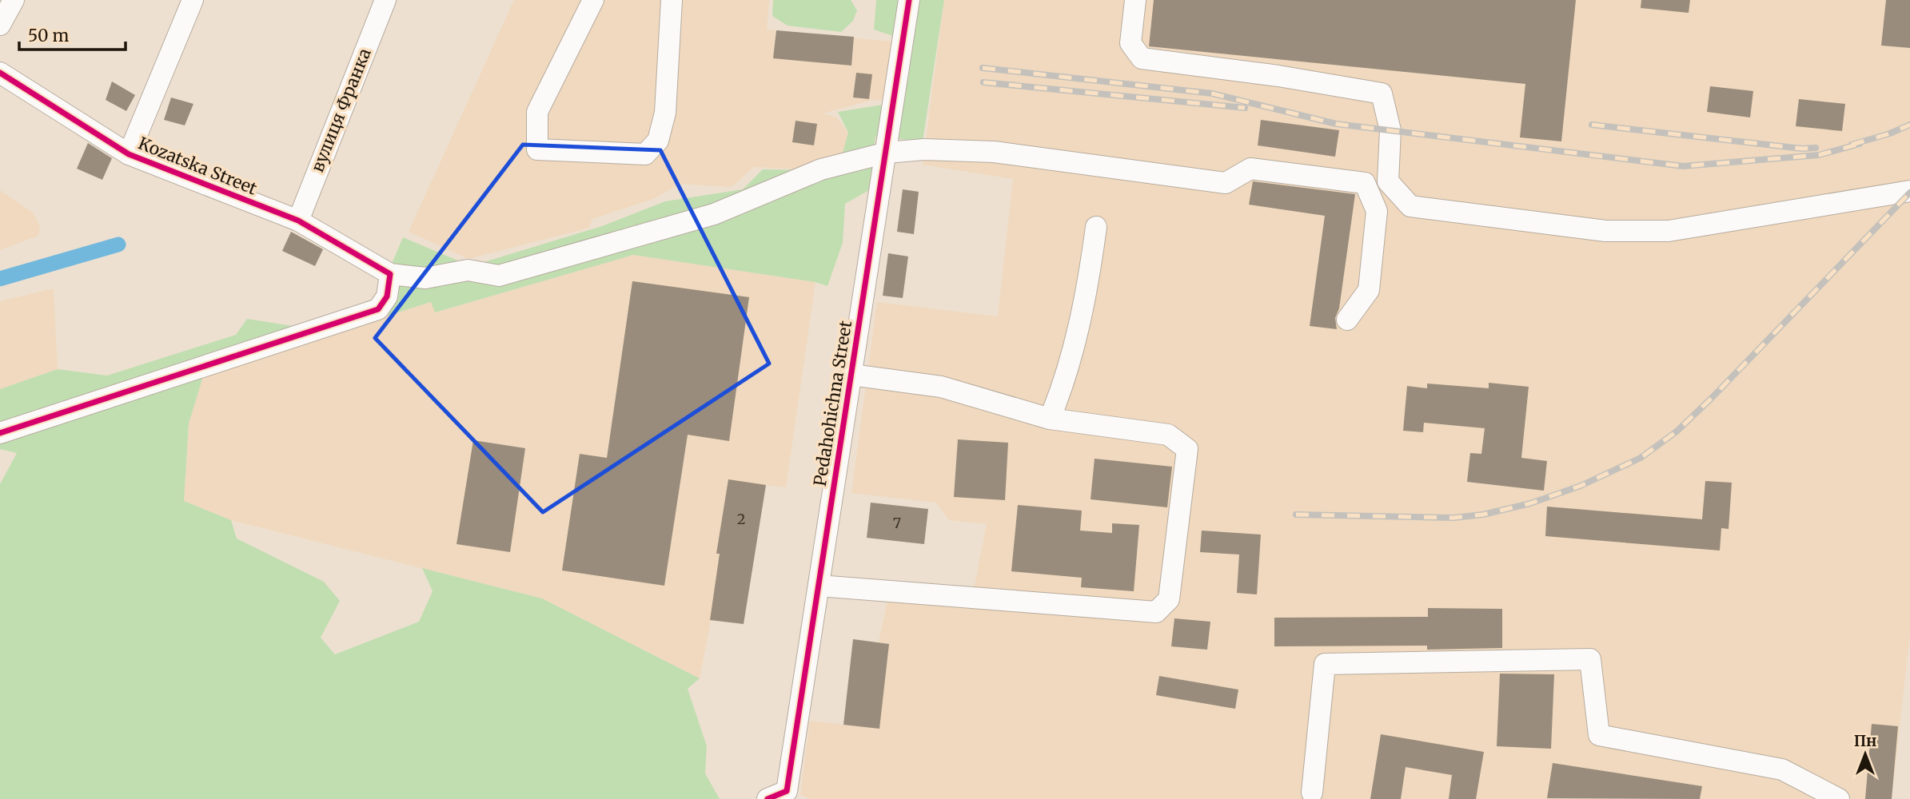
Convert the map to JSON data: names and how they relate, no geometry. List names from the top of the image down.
{
  "streets": {
    "street": ["вулиця Франка", "Kozatska Street", "Pedahohichna Street"]
  },
  "crossings": [
    ["вулиця Франка", "Kozatska Street"]
  ],
  "house_numbers": ["2", "7"],
  "scale_bar": "50 m",
  "north": "top"
}
